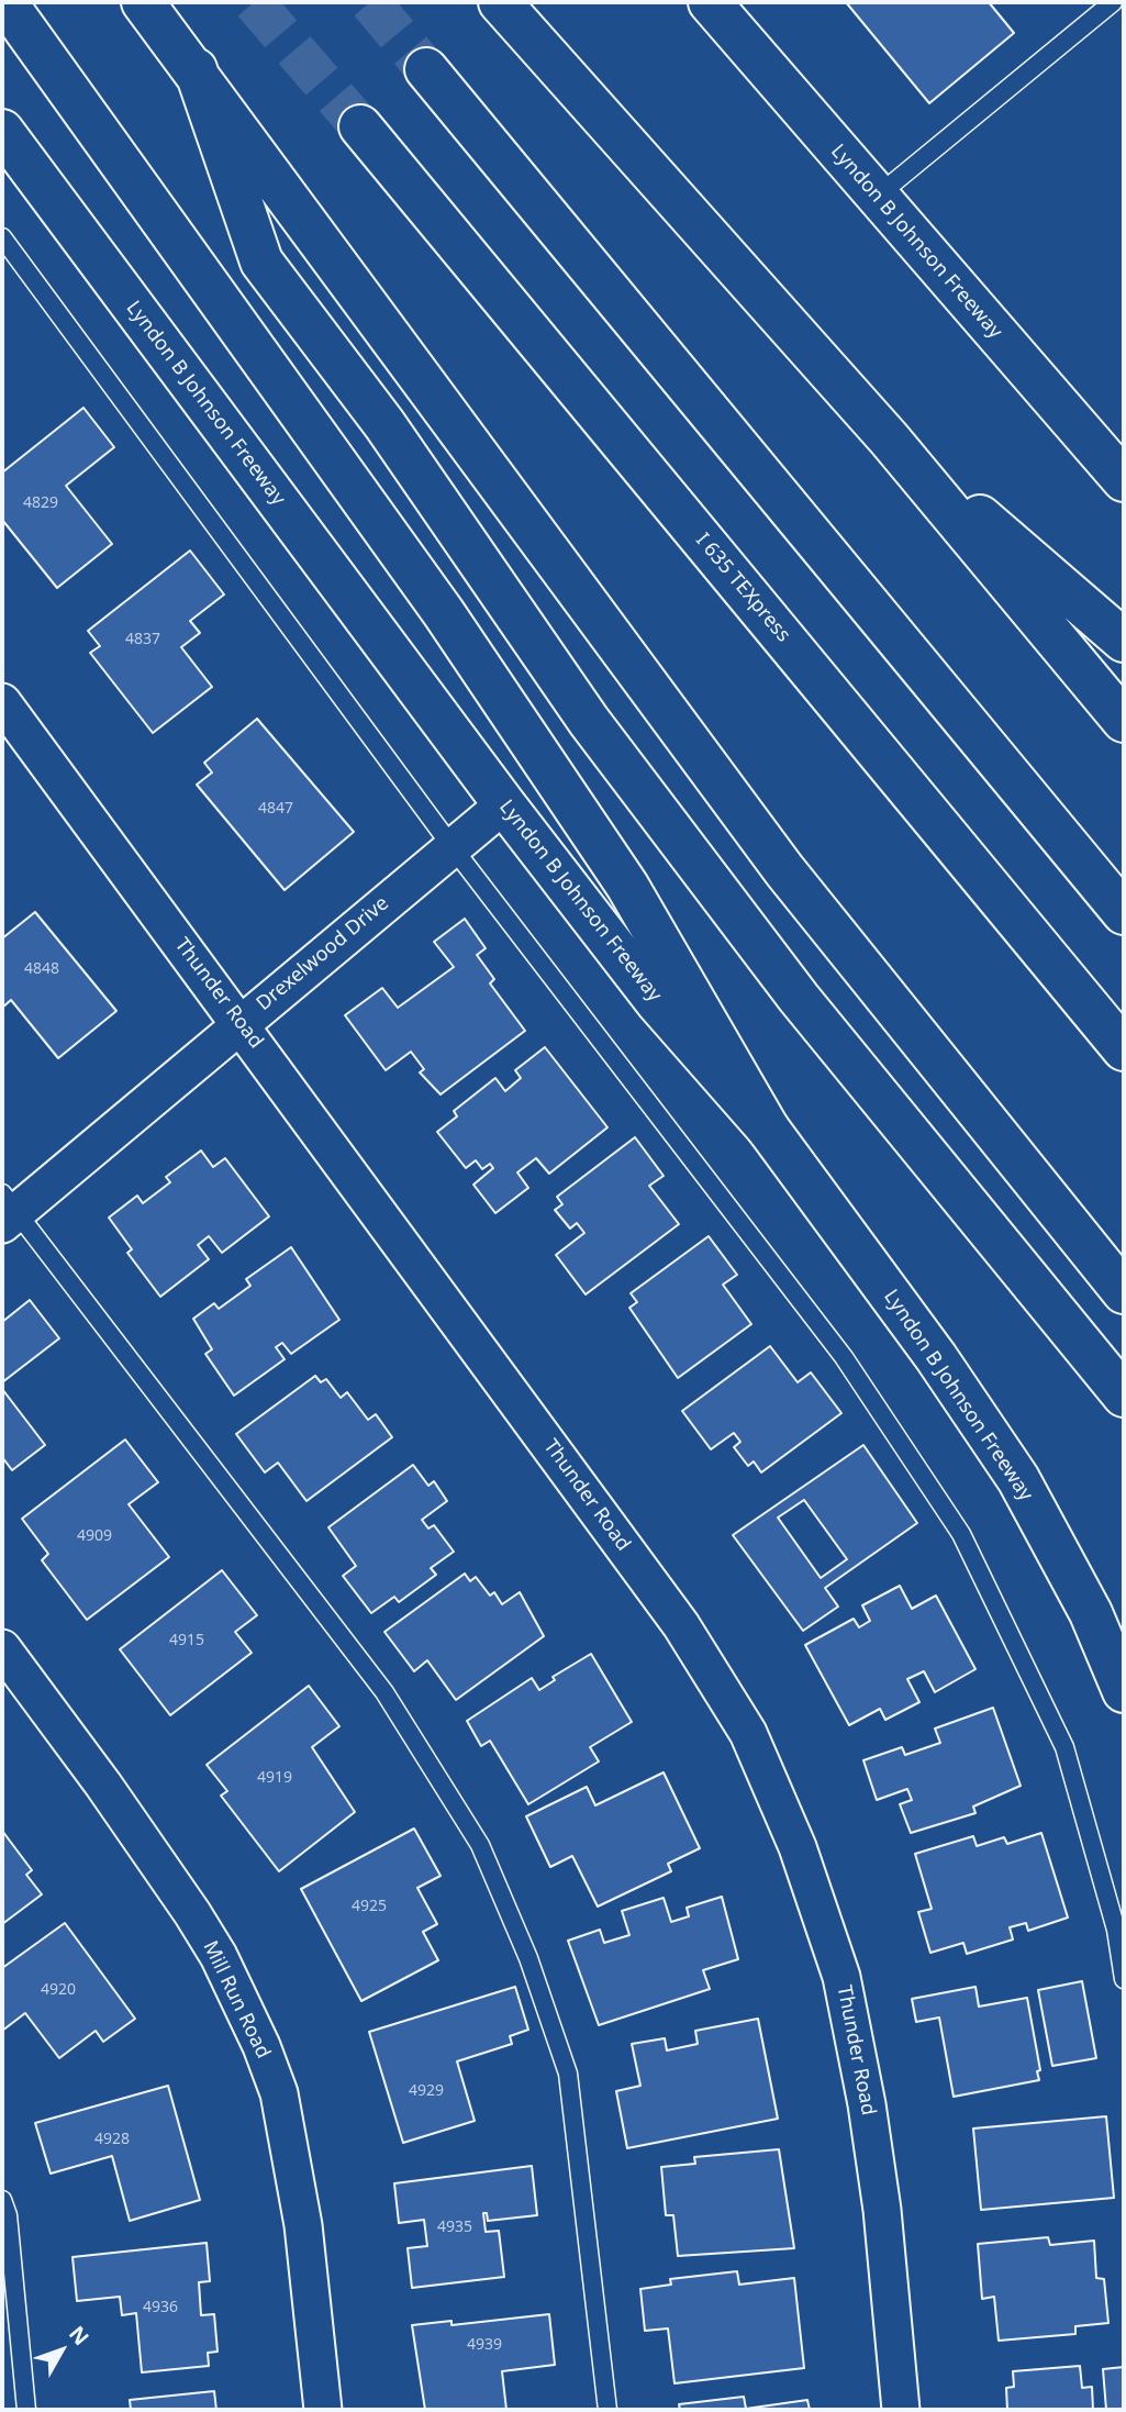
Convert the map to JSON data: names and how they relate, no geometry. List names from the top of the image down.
{
  "streets": {
    "main road": ["Lyndon B Johnson Freeway", "I 635 TEXpress"],
    "street": ["Drexelwood Drive", "Thunder Road", "Mill Run Road"]
  },
  "crossings": [
    ["Lyndon B Johnson Freeway", "Drexelwood Drive"],
    ["Drexelwood Drive", "Thunder Road"]
  ],
  "house_numbers": [
    "4829",
    "4837",
    "4847",
    "4848",
    "4909",
    "4915",
    "4919",
    "4925",
    "4920",
    "4929",
    "4928",
    "4935",
    "4936",
    "4939"
  ],
  "north": "top right"
}
